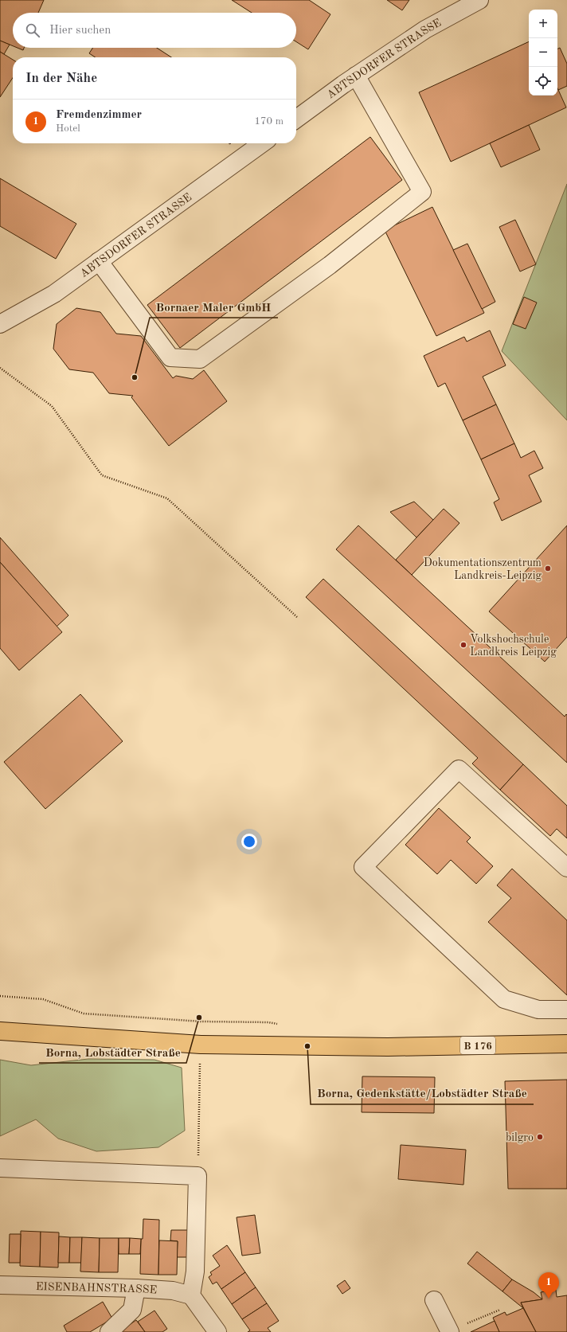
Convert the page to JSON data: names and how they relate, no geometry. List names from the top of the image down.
{
  "streets": {
    "main road": ["B 176"],
    "street": ["ABTSDORFER STRASSE", "EISENBAHNSTRASSE"]
  },
  "places": [
    "Bornaer Maler GmbH",
    "Dokumentationszentrum Landkreis-Leipzig",
    "Volkshochschule Landkreis Leipzig",
    "Borna, Lobstädter Straße",
    "Borna, Gedenkstätte/Lobstädter Straße",
    "bilgro"
  ],
  "page": {
    "map_buttons": ["+", "−"],
    "search": "Hier suchen",
    "heading": "In der Nähe",
    "list": [
      {
        "mark": "1",
        "name": "Fremdenzimmer",
        "note": "Hotel",
        "value": "170 m"
      }
    ],
    "pins": "1"
  }
}
